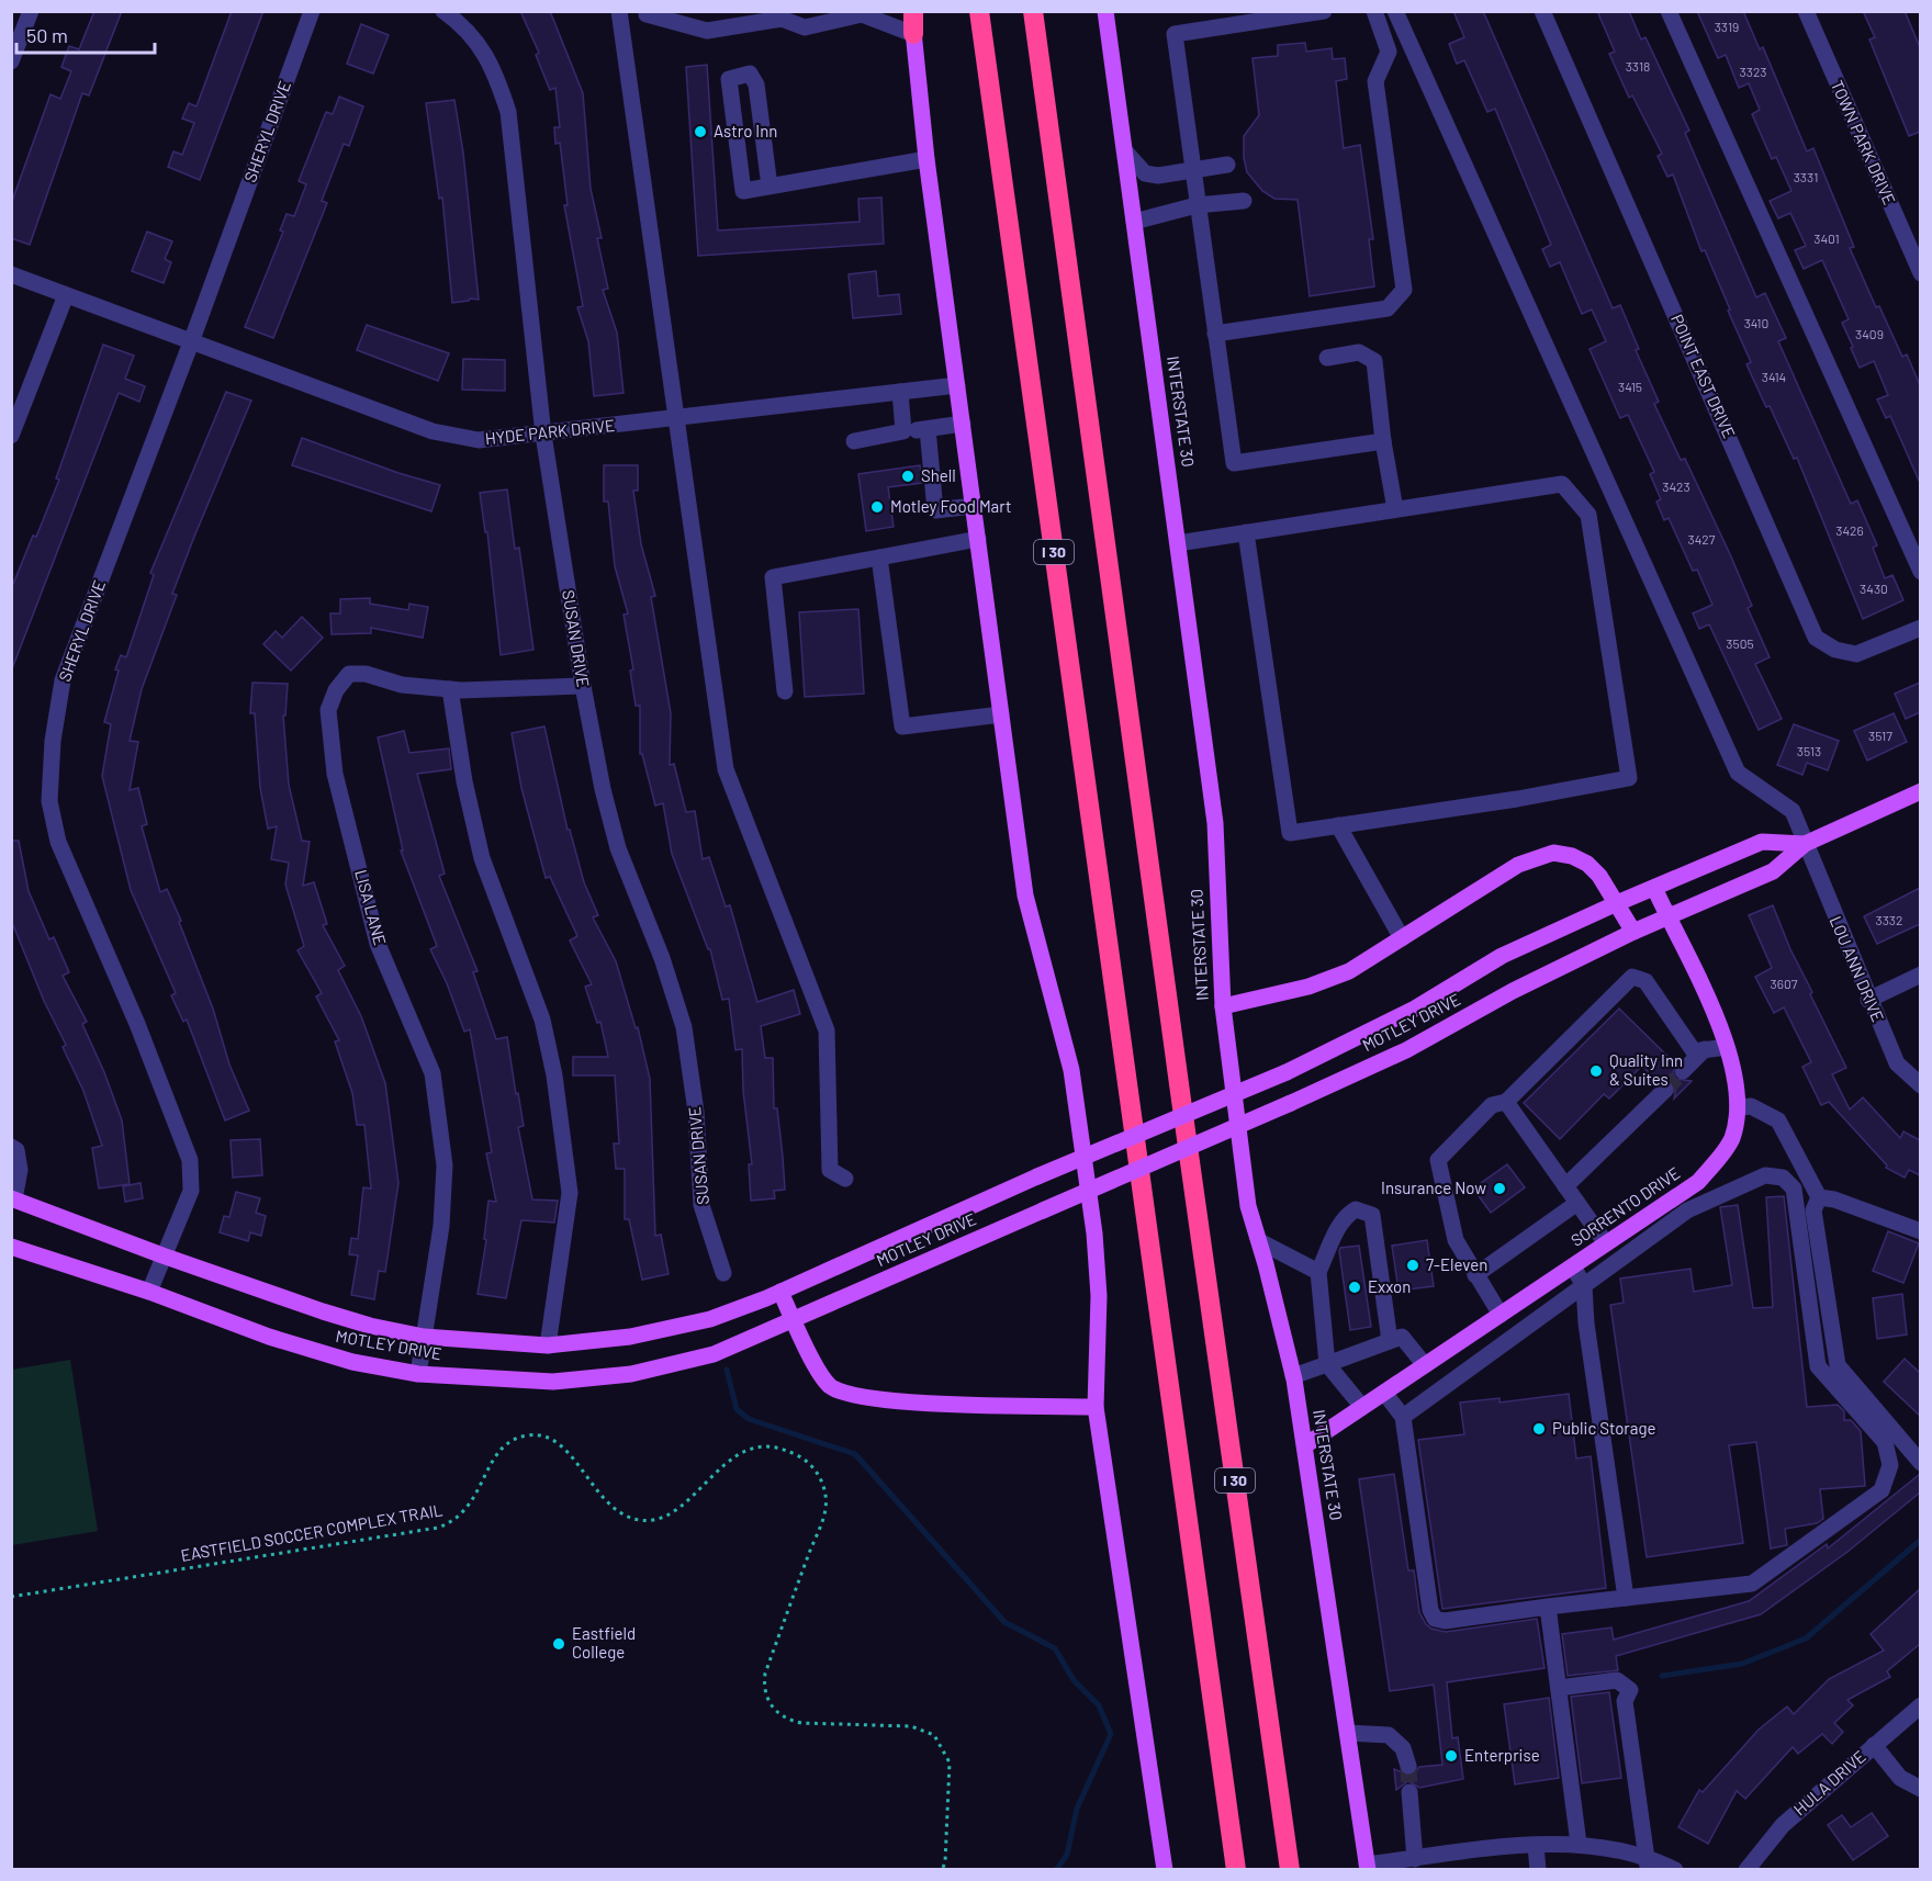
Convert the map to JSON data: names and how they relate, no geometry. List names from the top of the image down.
{
  "streets": {
    "highway": ["I 30"],
    "main road": ["INTERSTATE 30", "MOTLEY DRIVE", "SORRENTO DRIVE"],
    "street": [
      "SHERYL DRIVE",
      "TOWN PARK DRIVE",
      "POINT EAST DRIVE",
      "HYDE PARK DRIVE",
      "SUSAN DRIVE",
      "LISA LANE",
      "LOU ANN DRIVE",
      "HULA DRIVE"
    ],
    "path": ["EASTFIELD SOCCER COMPLEX TRAIL"]
  },
  "crossings": [
    ["SHERYL DRIVE", "HYDE PARK DRIVE"],
    ["SHERYL DRIVE", "MOTLEY DRIVE"],
    ["INTERSTATE 30", "SORRENTO DRIVE"],
    ["HYDE PARK DRIVE", "SUSAN DRIVE"],
    ["SUSAN DRIVE", "LISA LANE"],
    ["LISA LANE", "MOTLEY DRIVE"],
    ["LOU ANN DRIVE", "MOTLEY DRIVE"],
    ["MOTLEY DRIVE", "SORRENTO DRIVE"]
  ],
  "places": [
    "Astro Inn",
    "Shell",
    "Motley Food Mart",
    "Quality Inn & Suites",
    "Insurance Now",
    "7-Eleven",
    "Exxon",
    "Public Storage",
    "Eastfield College",
    "Enterprise"
  ],
  "house_numbers": [
    "3319",
    "3318",
    "3323",
    "3331",
    "3401",
    "3410",
    "3409",
    "3414",
    "3415",
    "3423",
    "3426",
    "3427",
    "3430",
    "3505",
    "3517",
    "3513",
    "3332",
    "3607"
  ],
  "scale_bar": "50 m"
}
